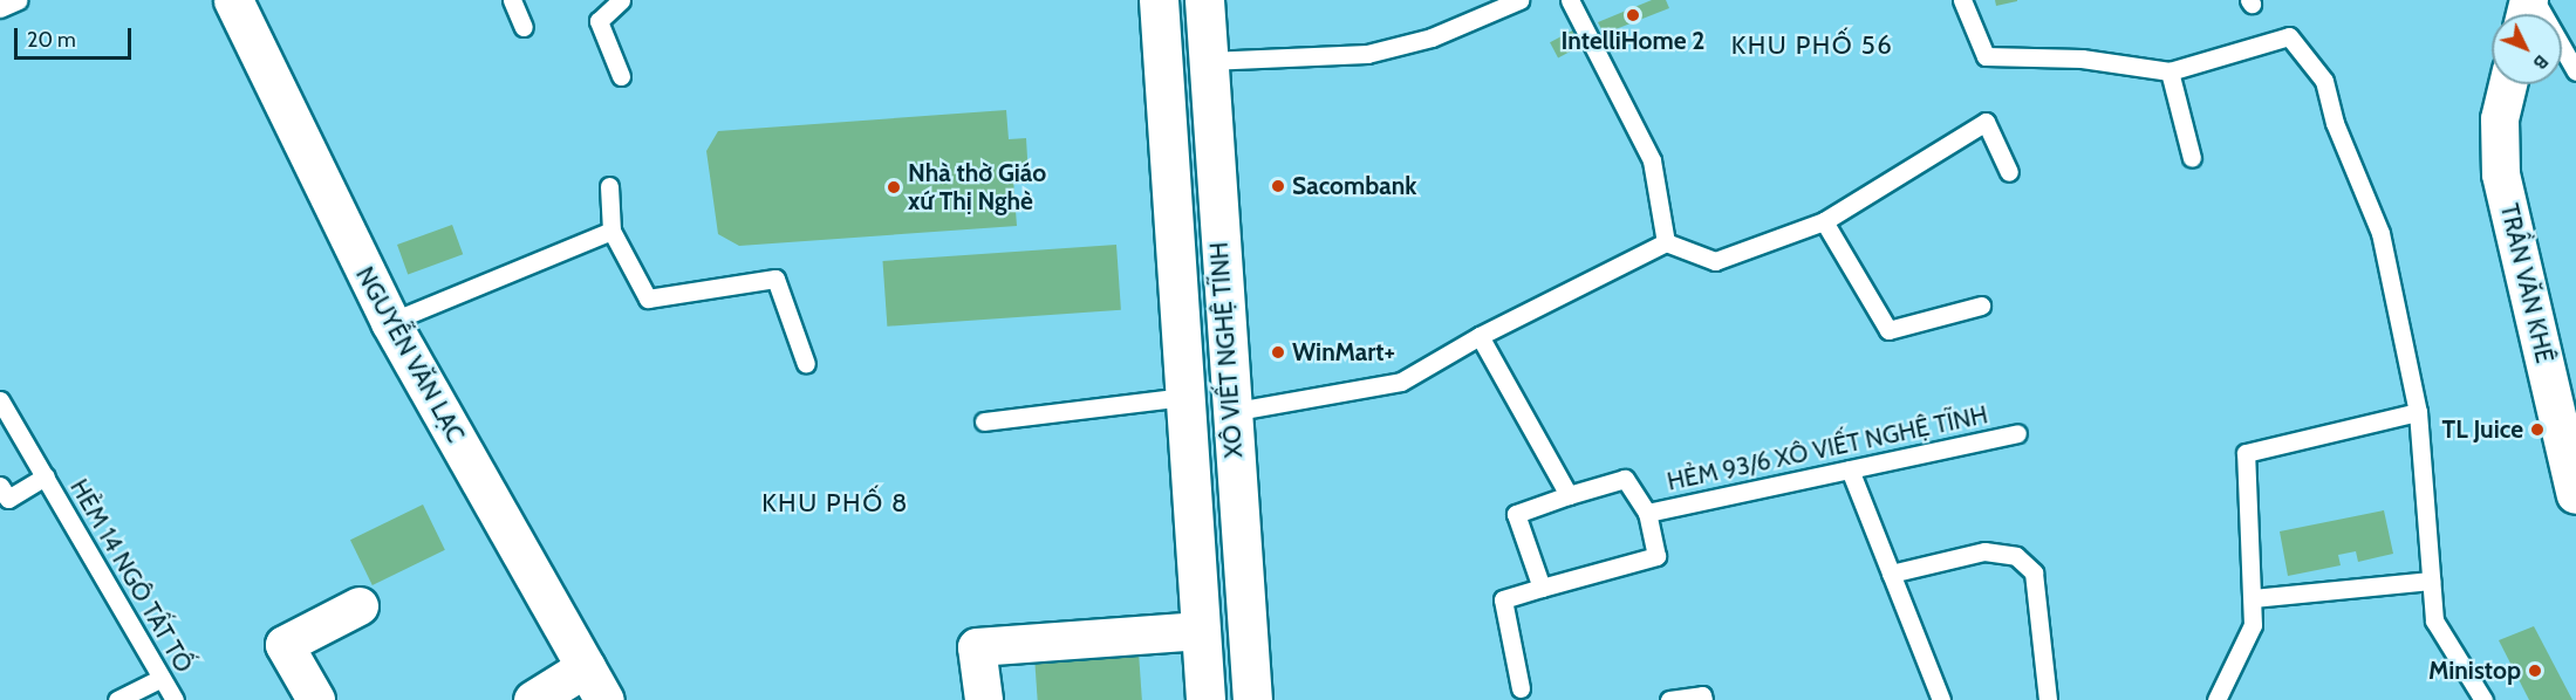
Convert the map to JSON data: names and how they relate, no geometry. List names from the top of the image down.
{
  "streets": {
    "main road": ["XÔ VIẾT NGHỆ TĨNH", "NGUYỄN VĂN LẠC"],
    "street": ["TRẦN VĂN KHÊ"],
    "lane": ["HẺM 93/6 XÔ VIẾT NGHỆ TĨNH", "HẺM 14 NGÔ TẤT TỐ"]
  },
  "districts": ["KHU PHỐ 56", "KHU PHỐ 8"],
  "places": [
    "IntelliHome 2",
    "Sacombank",
    "Nhà thờ Giáo xứ Thị Nghè",
    "WinMart+",
    "TL Juice",
    "Ministop"
  ],
  "scale_bar": "20 m",
  "north": "bottom right"
}
